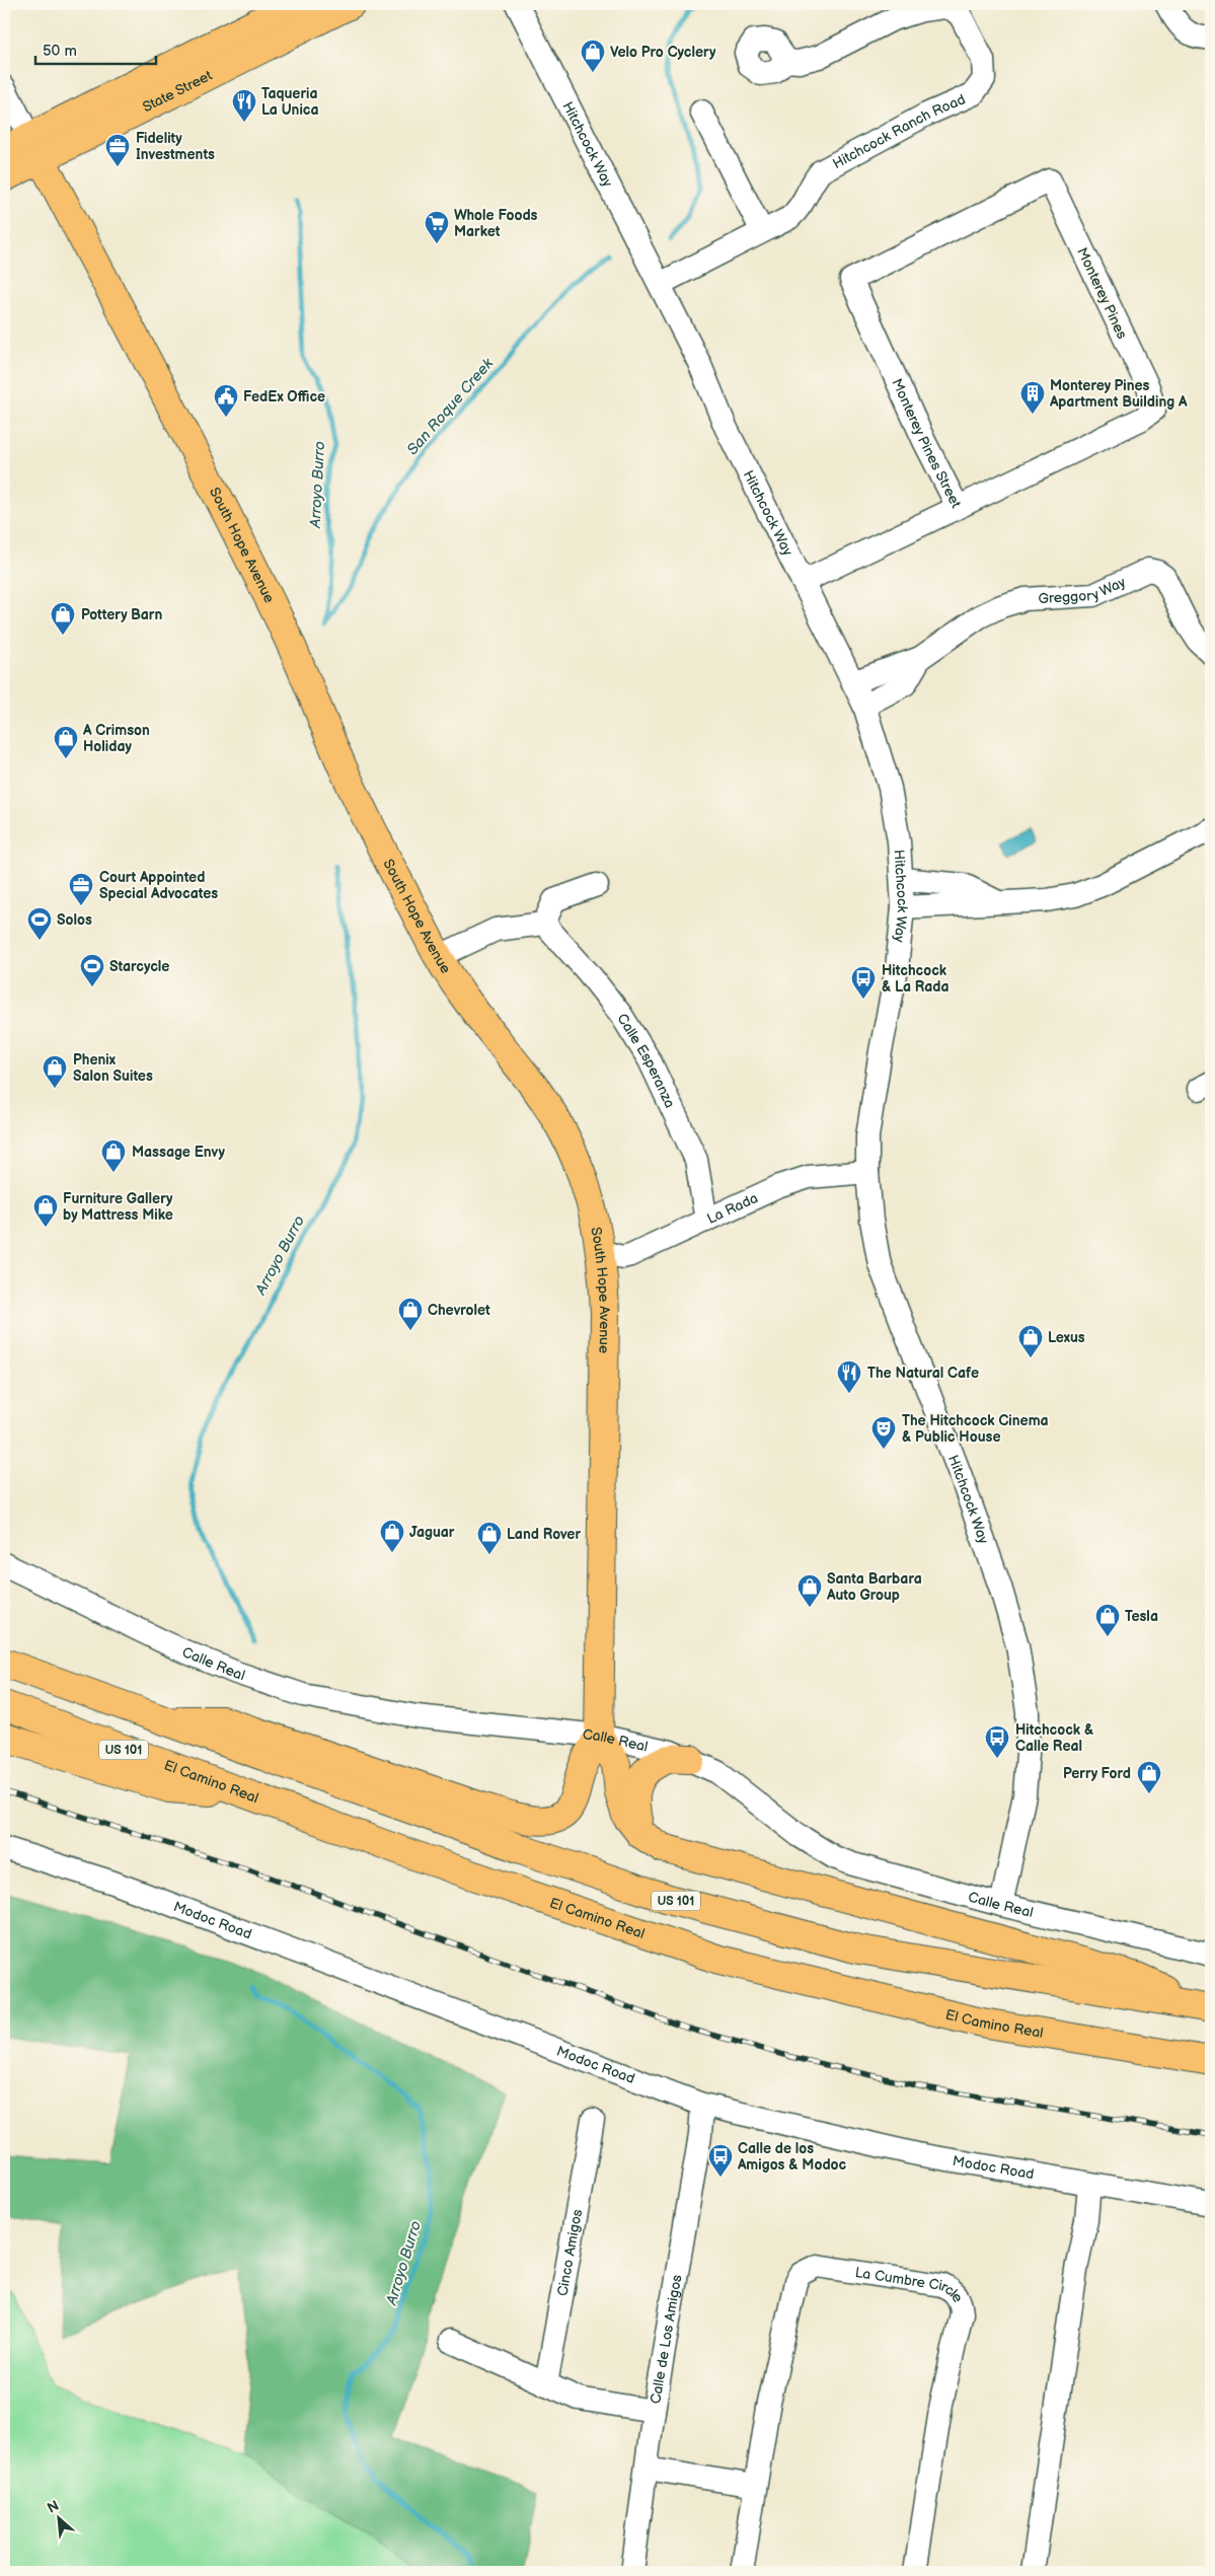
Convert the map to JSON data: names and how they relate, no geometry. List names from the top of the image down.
{
  "streets": {
    "main road": [
      "State Street",
      "South Hope Avenue",
      "US 101",
      "El Camino Real"
    ],
    "street": [
      "Hitchcock Ranch Road",
      "Hitchcock Way",
      "Monterey Pines",
      "Monterey Pines Street",
      "Greggory Way",
      "Calle Esperanza",
      "La Rada",
      "Calle Real",
      "Modoc Road",
      "Cinco Amigos",
      "La Cumbre Circle",
      "Calle de Los Amigos"
    ]
  },
  "crossings": [
    ["State Street", "South Hope Avenue"],
    ["Hitchcock Ranch Road", "Hitchcock Way"],
    ["Hitchcock Way", "Monterey Pines Street"],
    ["Hitchcock Way", "Greggory Way"],
    ["Hitchcock Way", "La Rada"],
    ["Hitchcock Way", "Calle Real"],
    ["Monterey Pines", "Monterey Pines Street"],
    ["South Hope Avenue", "La Rada"],
    ["South Hope Avenue", "Calle Real"],
    ["Calle Esperanza", "La Rada"],
    ["Modoc Road", "Calle de Los Amigos"]
  ],
  "water": ["San Roque Creek", "Arroyo Burro"],
  "places": {
    "shop": [
      "Velo Pro Cyclery",
      "Pottery Barn",
      "A Crimson Holiday",
      "Phenix Salon Suites",
      "Massage Envy",
      "Furniture Gallery by Mattress Mike",
      "Chevrolet",
      "Lexus",
      "Jaguar",
      "Land Rover",
      "Santa Barbara Auto Group",
      "Tesla",
      "Perry Ford"
    ],
    "restaurant": ["Taqueria La Unica", "The Natural Cafe"],
    "office": ["Fidelity Investments", "Court Appointed Special Advocates"],
    "supermarket": ["Whole Foods Market"],
    "building": ["Monterey Pines Apartment Building A"],
    "public building": ["FedEx Office"],
    "sports": ["Solos", "Starcycle"],
    "bus stop": ["Hitchcock & La Rada", "Hitchcock & Calle Real", "Calle de los Amigos & Modoc"],
    "theatre": ["The Hitchcock Cinema & Public House"]
  },
  "scale_bar": "50 m",
  "north": "top left"
}
